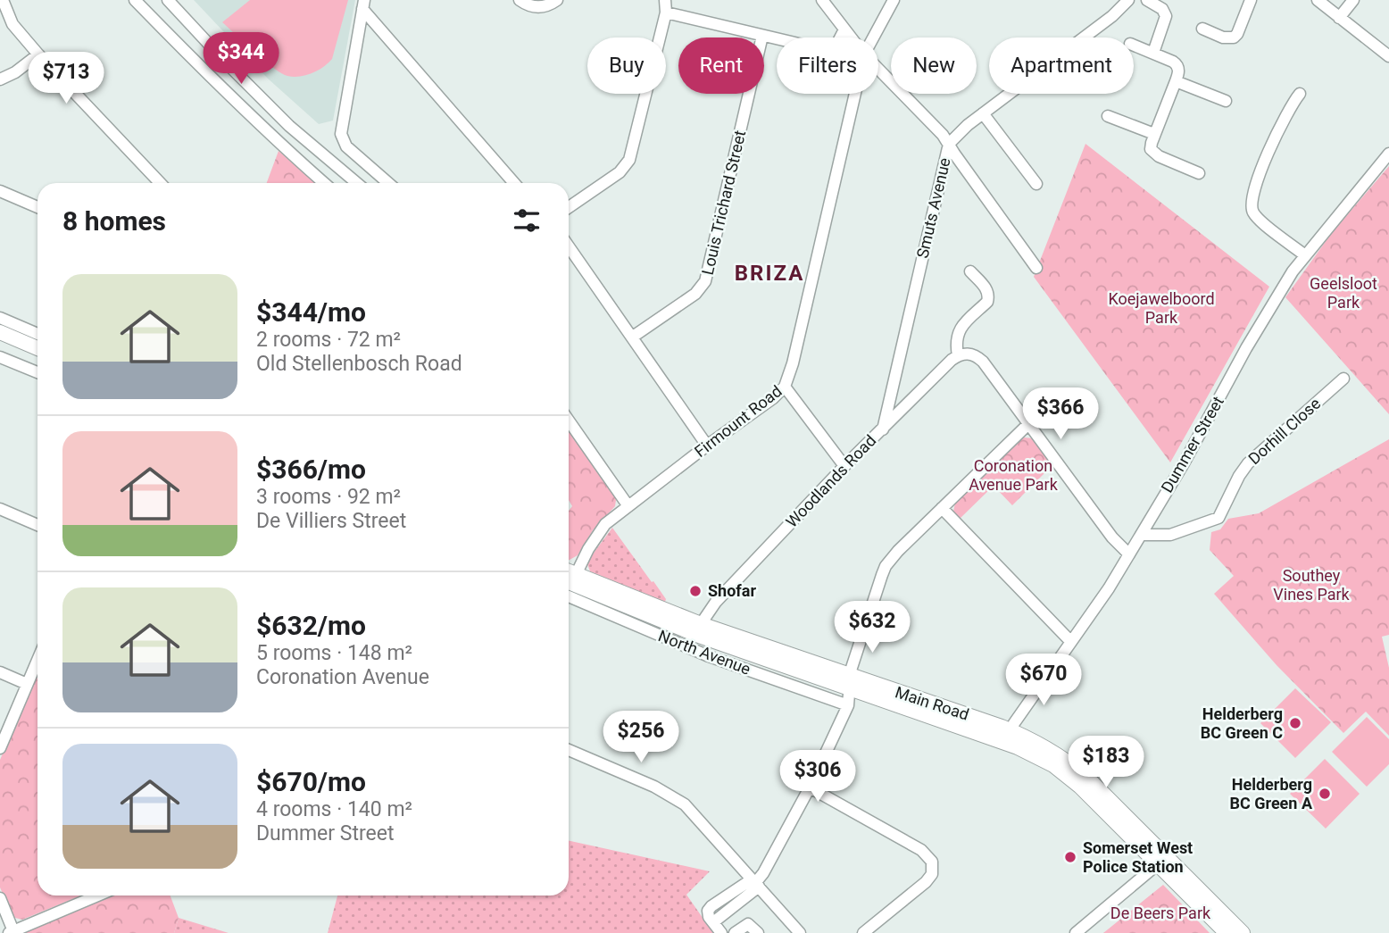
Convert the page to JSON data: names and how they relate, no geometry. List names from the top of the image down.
{
  "streets": {
    "main road": ["Main Road"],
    "street": [
      "Louis Trichard Street",
      "Smuts Avenue",
      "Firmount Road",
      "Dorhill Close",
      "Dummer Street",
      "Woodlands Road",
      "North Avenue"
    ]
  },
  "crossings": [
    ["Smuts Avenue", "Woodlands Road"],
    ["Firmount Road", "North Avenue"],
    ["Firmount Road", "Main Road"],
    ["Dorhill Close", "Dummer Street"],
    ["Dummer Street", "Main Road"],
    ["Woodlands Road", "Main Road"],
    ["North Avenue", "Main Road"]
  ],
  "districts": ["BRIZA"],
  "parks": [
    "Geelsloot Park",
    "Koejawelboord Park",
    "Coronation Avenue Park",
    "Southey Vines Park",
    "De Beers Park"
  ],
  "places": [
    "Shofar",
    "Helderberg BC Green C",
    "Helderberg BC Green A",
    "Somerset West Police Station"
  ],
  "page": {
    "price": [
      "$344",
      "$713",
      "$366",
      "$632",
      "$670",
      "$256",
      "$183",
      "$306"
    ],
    "chip": [
      "Buy",
      "Rent",
      "Filters",
      "New",
      "Apartment"
    ],
    "heading": "8 homes",
    "list": [
      {
        "name": "$344/mo",
        "note": "2 rooms · 72 m² · Old Stellenbosch Road"
      },
      {
        "name": "$366/mo",
        "note": "3 rooms · 92 m² · De Villiers Street"
      },
      {
        "name": "$632/mo",
        "note": "5 rooms · 148 m² · Coronation Avenue"
      },
      {
        "name": "$670/mo",
        "note": "4 rooms · 140 m² · Dummer Street"
      }
    ]
  }
}
